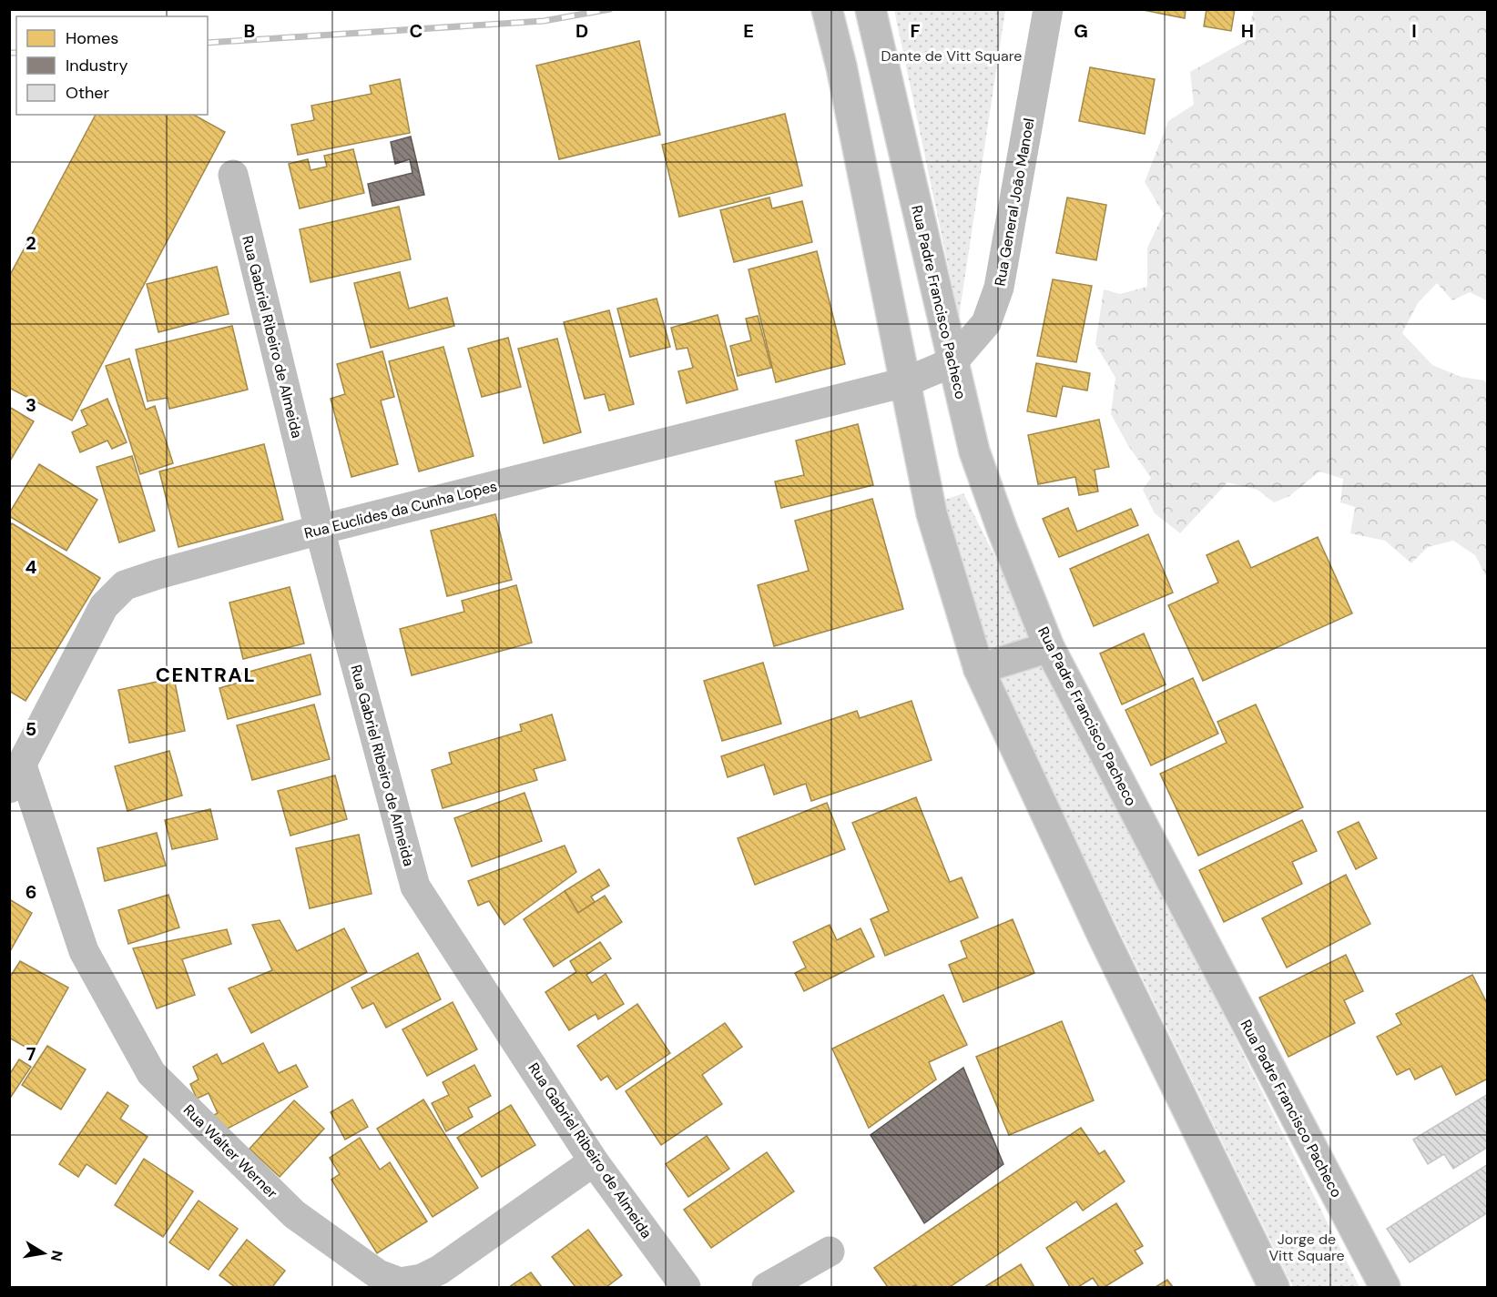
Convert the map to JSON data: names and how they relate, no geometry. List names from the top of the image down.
{
  "streets": {
    "street": [
      "Rua General João Manoel",
      "Rua Padre Francisco Pacheco",
      "Rua Gabriel Ribeiro de Almeida",
      "Rua Euclides da Cunha Lopes",
      "Rua Walter Werner"
    ]
  },
  "crossings": [
    ["Rua General João Manoel", "Rua Padre Francisco Pacheco"],
    ["Rua General João Manoel", "Rua Euclides da Cunha Lopes"],
    ["Rua Gabriel Ribeiro de Almeida", "Rua Euclides da Cunha Lopes"],
    ["Rua Gabriel Ribeiro de Almeida", "Rua Walter Werner"],
    ["Rua Euclides da Cunha Lopes", "Rua Walter Werner"]
  ],
  "districts": ["CENTRAL"],
  "parks": ["Dante de Vitt Square", "Jorge de Vitt Square"],
  "legend": ["Homes", "Industry", "Other"],
  "north": "right",
  "grid": {
    "columns": [
      "B",
      "C",
      "D",
      "E",
      "F",
      "G",
      "H",
      "I"
    ],
    "rows": [
      "2",
      "3",
      "4",
      "5",
      "6",
      "7"
    ]
  }
}
